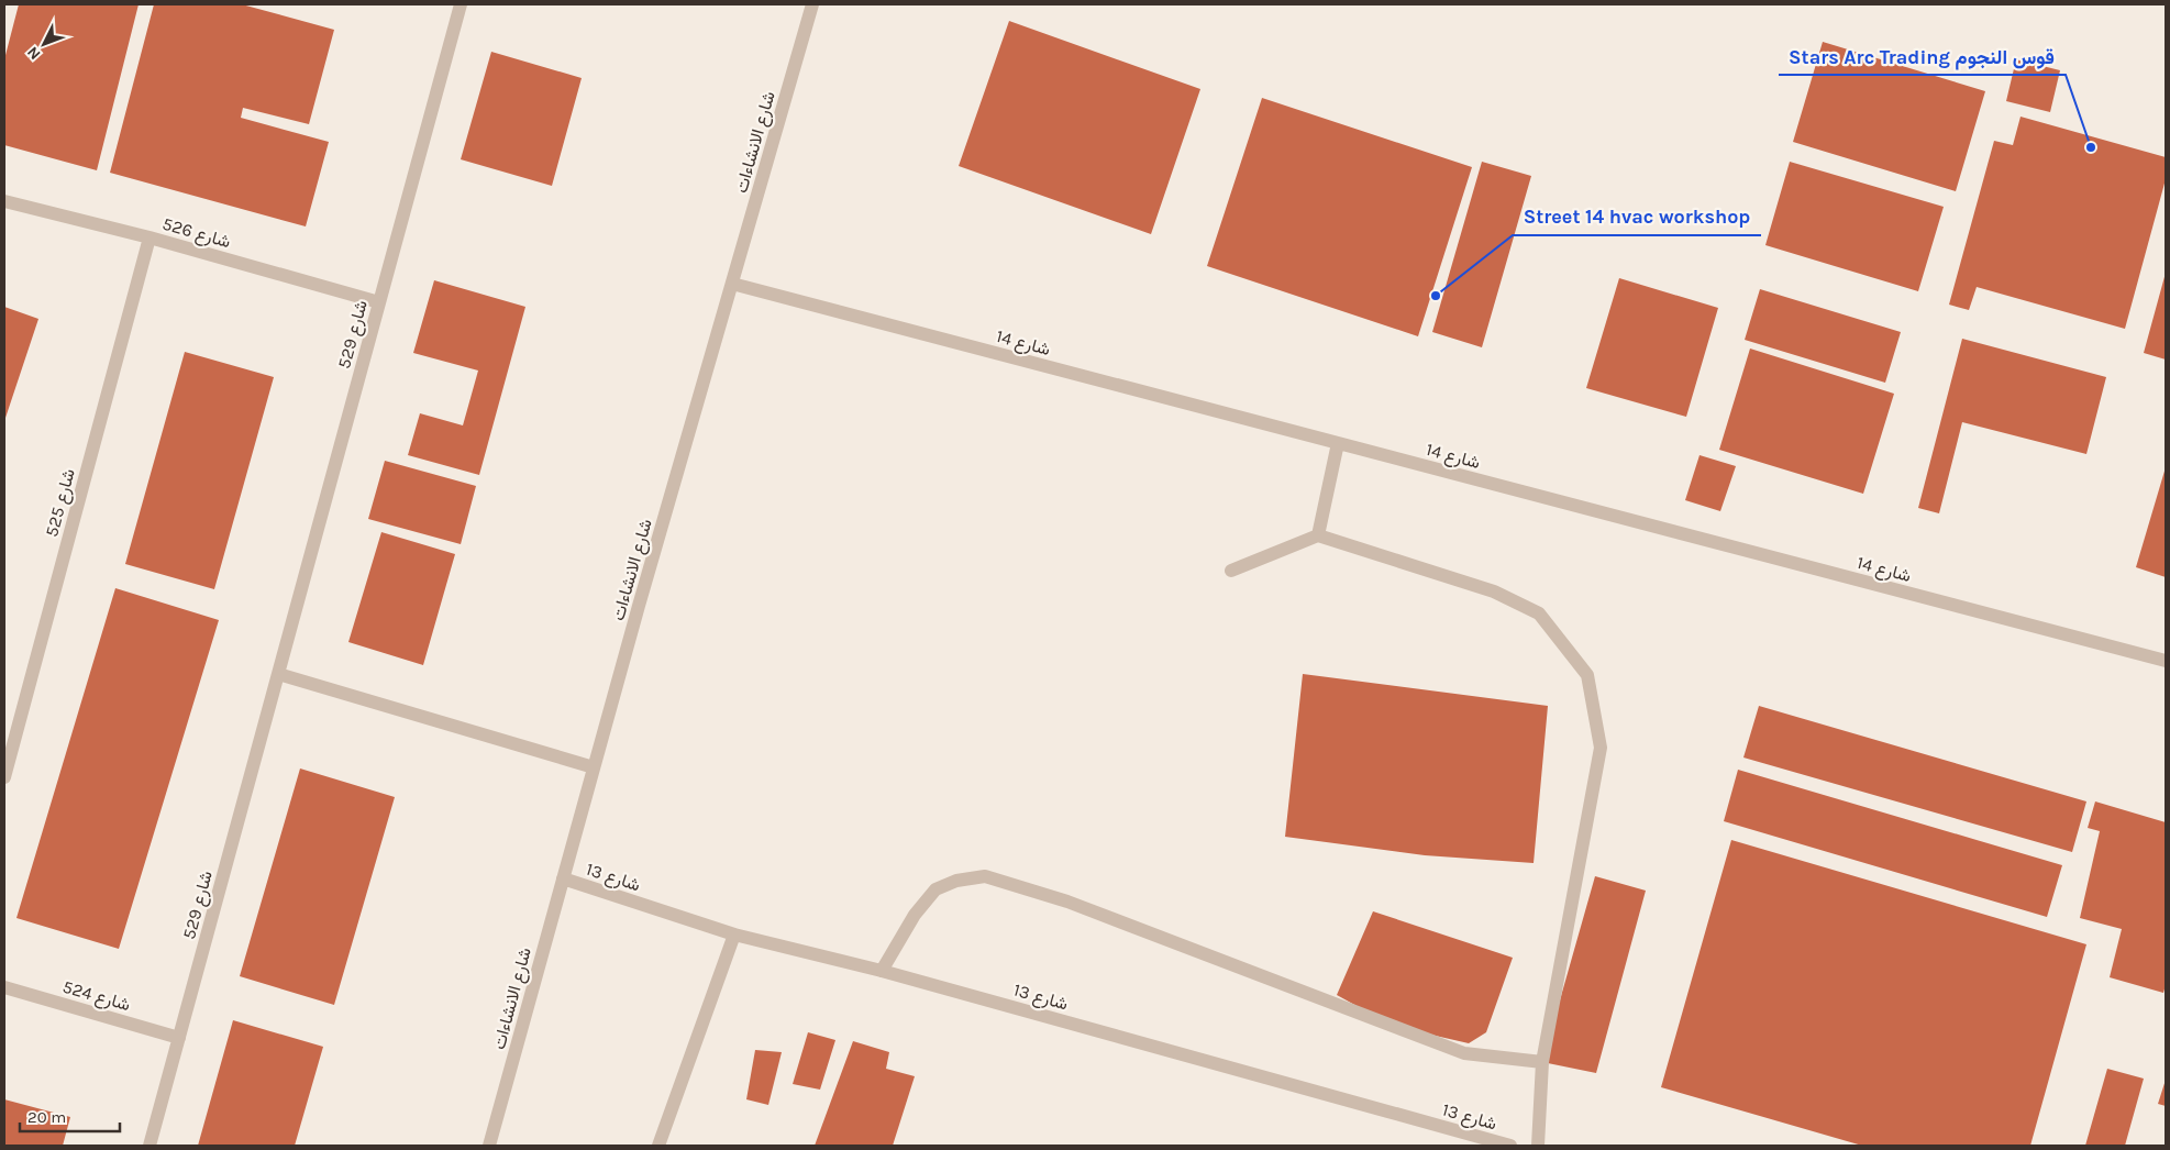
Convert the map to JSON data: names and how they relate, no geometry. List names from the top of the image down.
{
  "streets": {
    "street": [
      "شارع الانشاءات",
      "شارع 526",
      "شارع 529",
      "شارع 14",
      "شارع 525",
      "شارع 13",
      "شارع 524"
    ]
  },
  "crossings": [
    ["شارع الانشاءات", "شارع 14"],
    ["شارع الانشاءات", "شارع 13"],
    ["شارع 526", "شارع 529"],
    ["شارع 526", "شارع 525"],
    ["شارع 529", "شارع 524"]
  ],
  "places": ["Stars Arc Trading قوس النجوم", "Street 14 hvac workshop"],
  "scale_bar": "20 m",
  "north": "bottom left"
}
